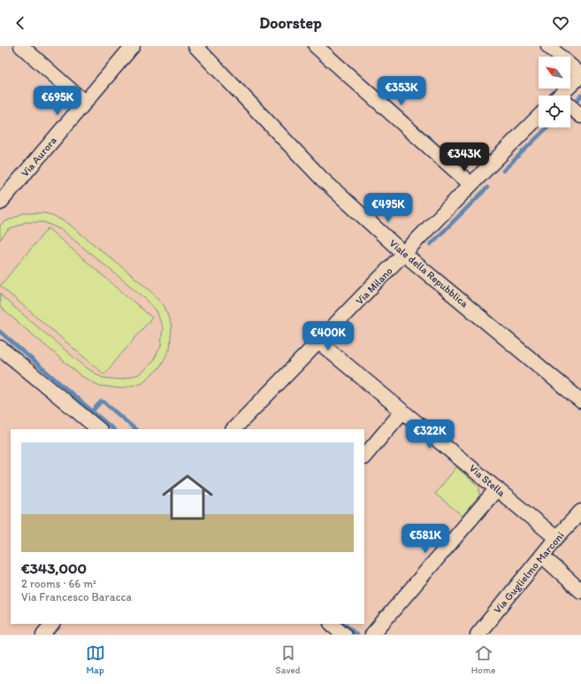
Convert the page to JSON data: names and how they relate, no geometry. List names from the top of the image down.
{
  "streets": {
    "street": [
      "Via Aurora",
      "Viale della Repubblica",
      "Via Milano",
      "Via Stella",
      "Via Guglielmo Marconi"
    ]
  },
  "crossings": [
    ["Viale della Repubblica", "Via Milano"],
    ["Via Milano", "Via Stella"],
    ["Via Stella", "Via Guglielmo Marconi"]
  ],
  "north": "top left",
  "page": {
    "header": "Doorstep",
    "price": [
      "€353K",
      "€695K",
      "€343K",
      "€495K",
      "€400K",
      "€322K",
      "€581K"
    ],
    "list": [
      {
        "name": "€343,000",
        "note": "2 rooms · 66 m² · Via Francesco Baracca"
      }
    ],
    "tabs": ["Map", "Saved", "Home"]
  }
}
